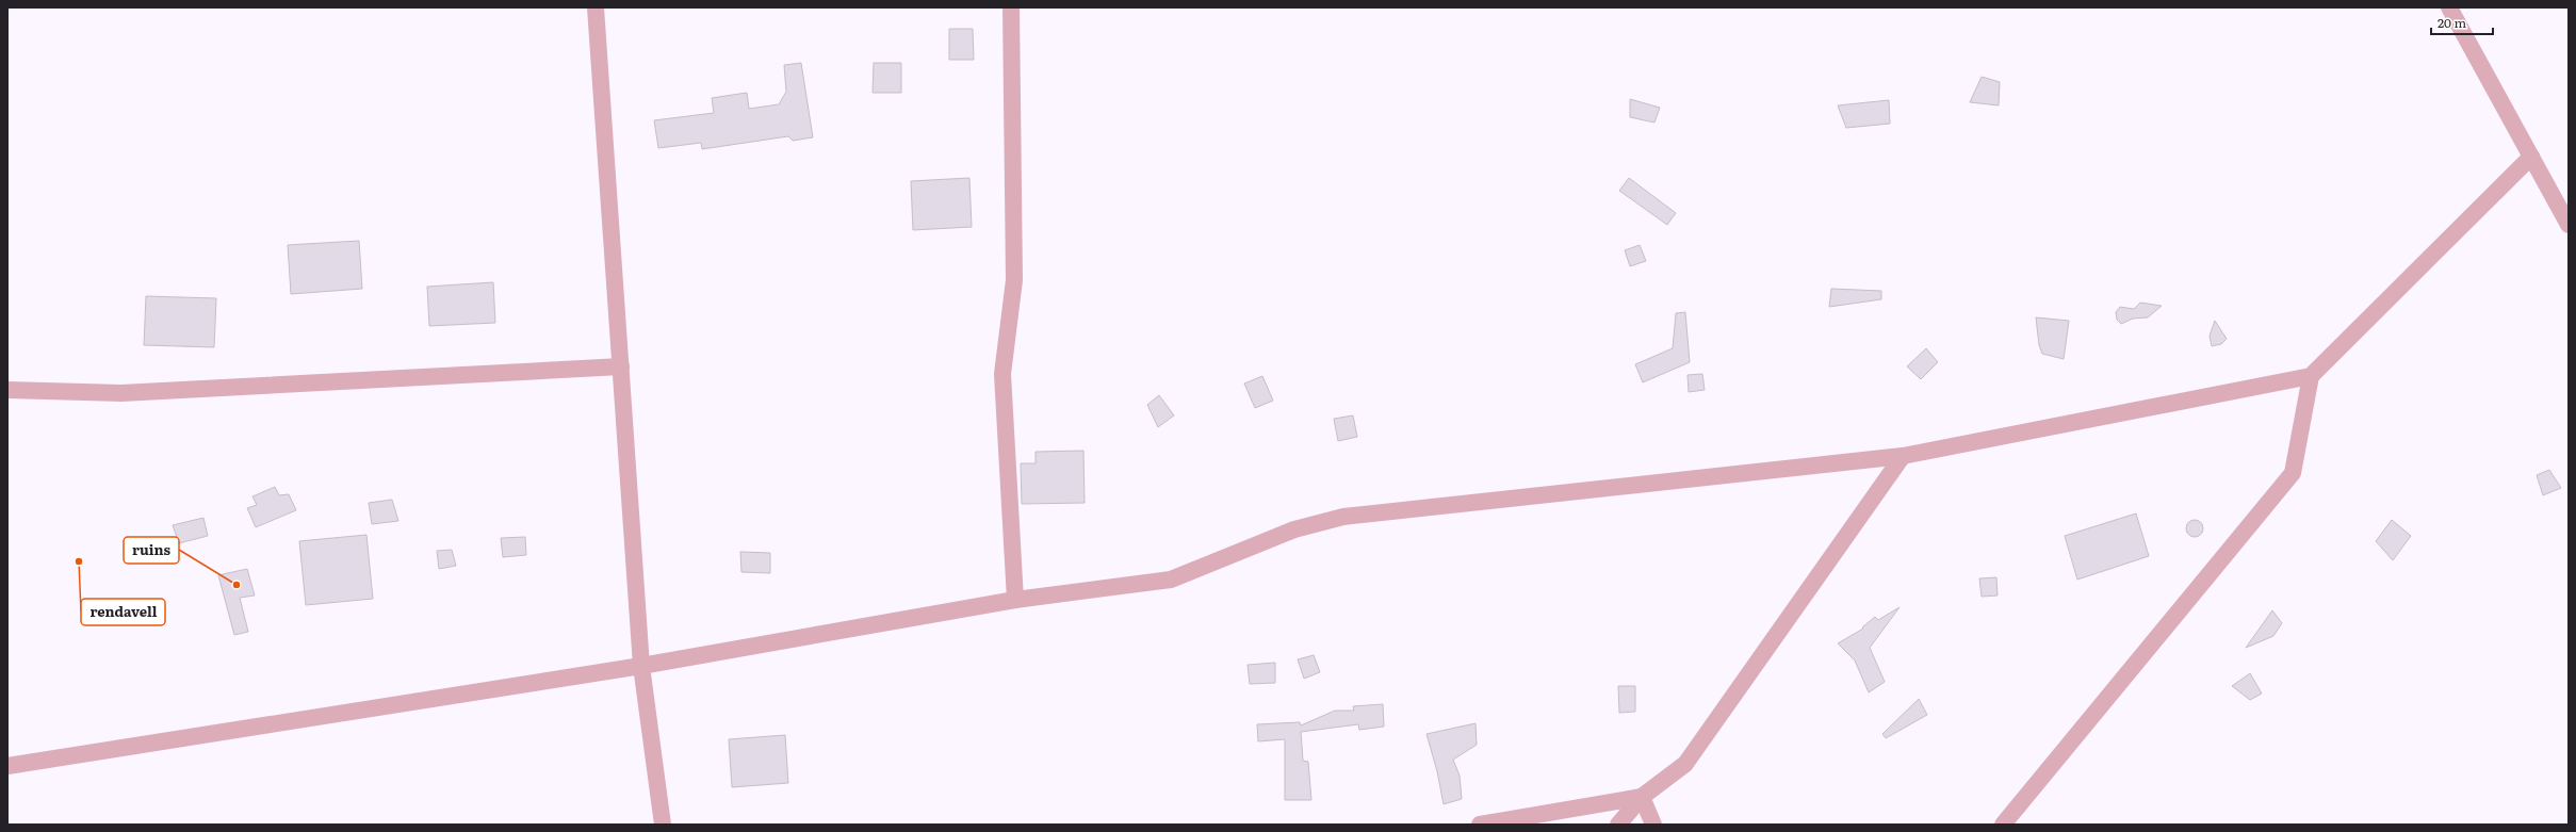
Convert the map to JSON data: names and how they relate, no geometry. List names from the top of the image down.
{
  "places": ["rendavell", "ruins"],
  "scale_bar": "20 m"
}
